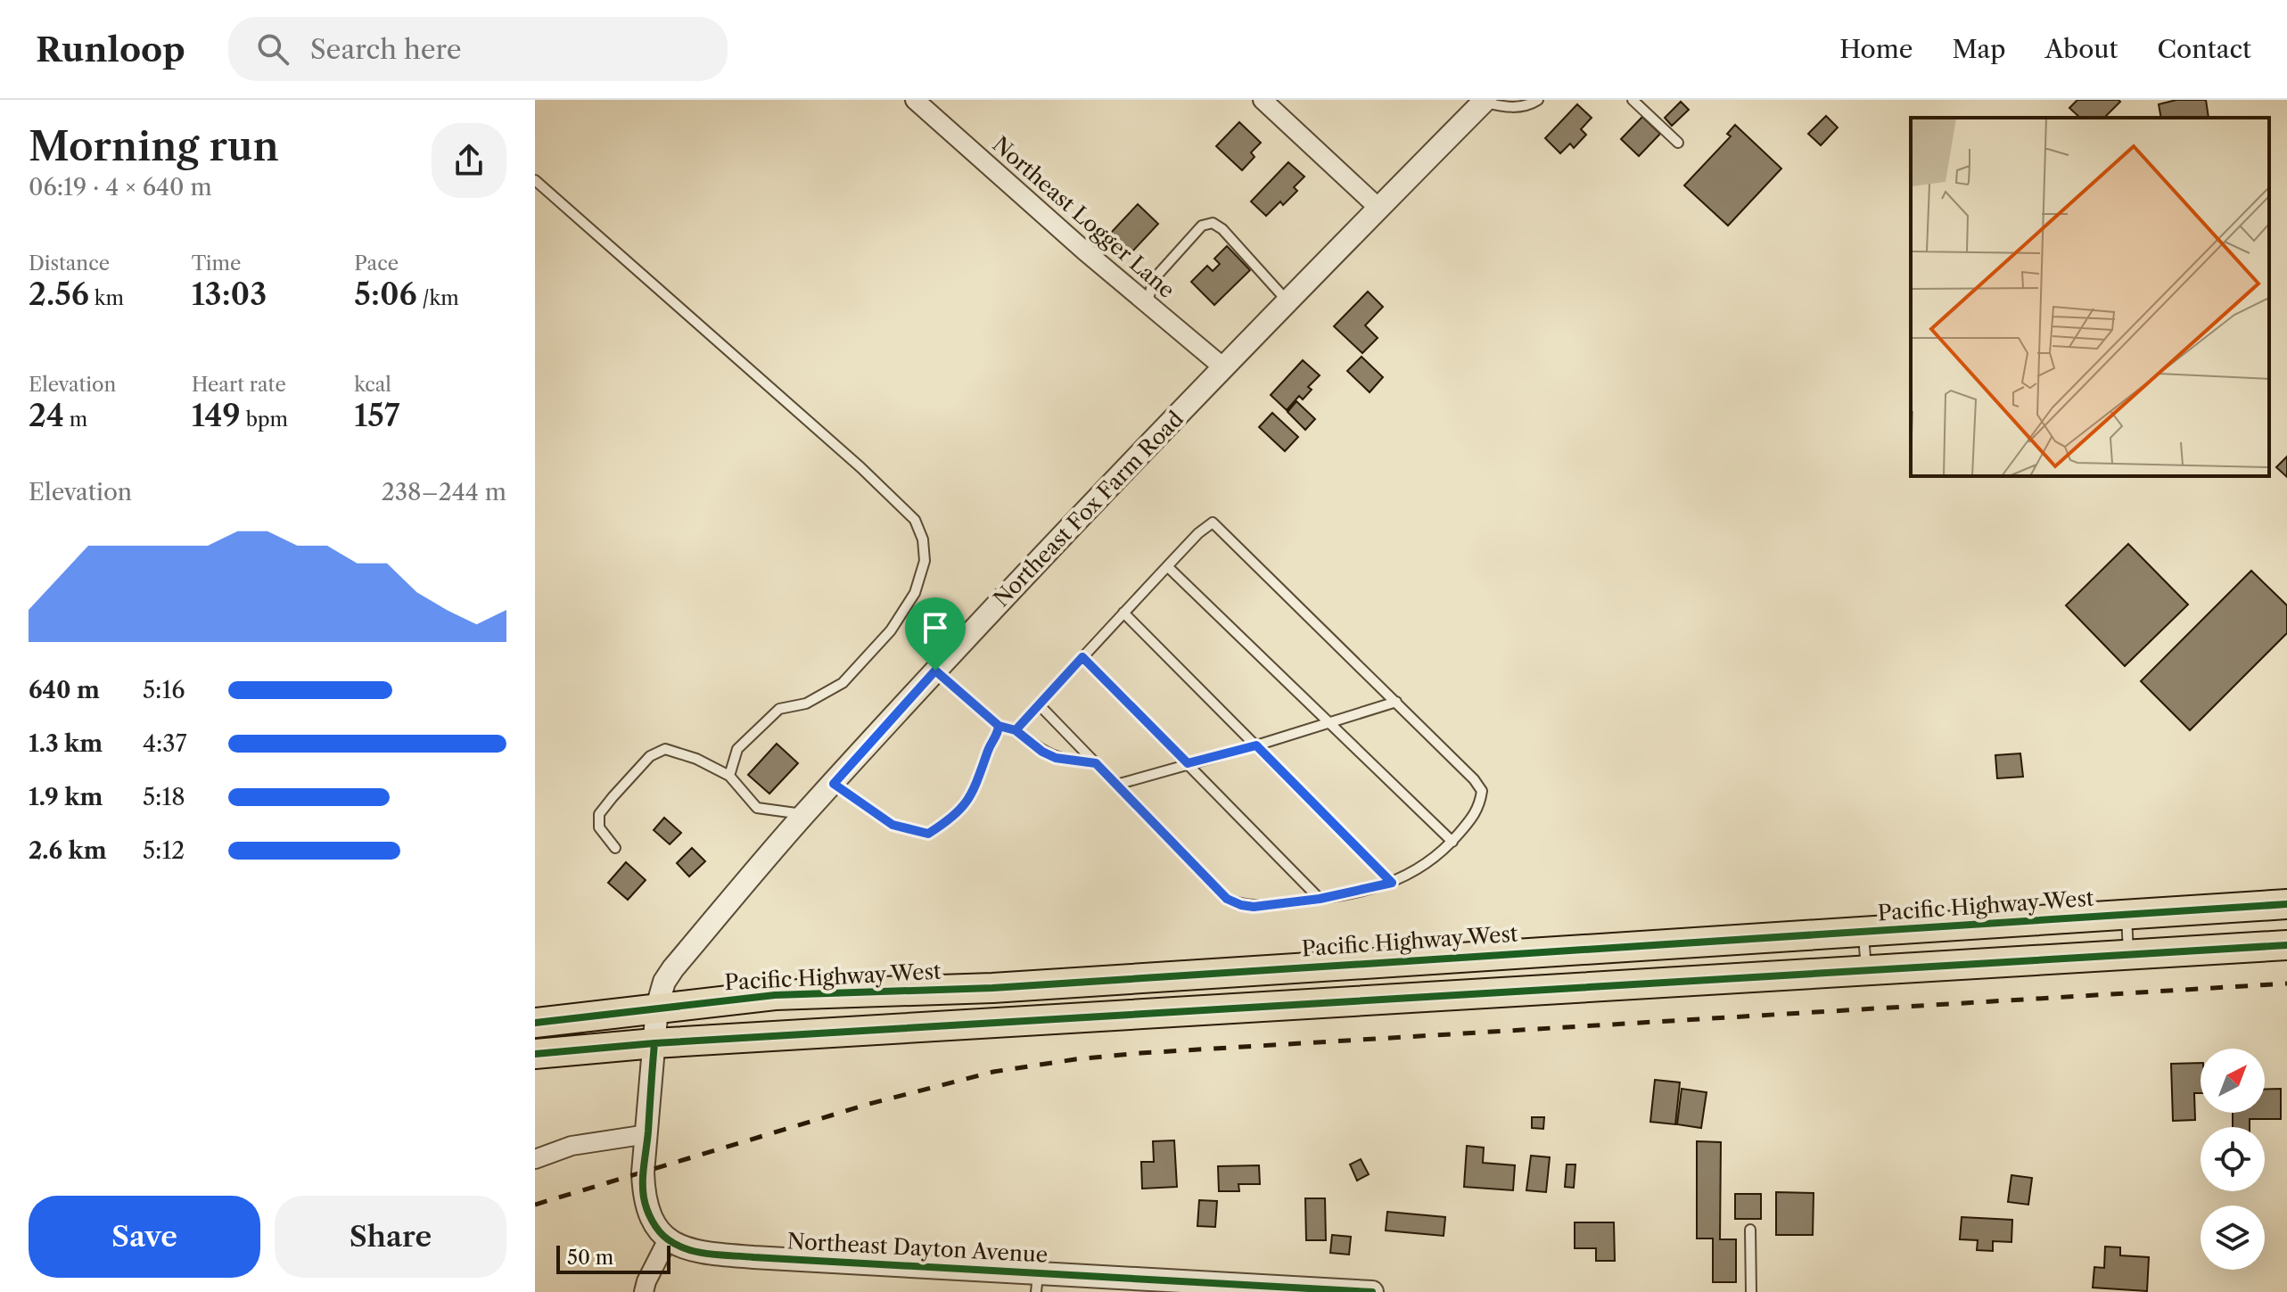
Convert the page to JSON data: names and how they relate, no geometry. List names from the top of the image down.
{
  "streets": {
    "main road": ["Pacific Highway West"],
    "street": ["Northeast Logger Lane", "Northeast Fox Farm Road", "Northeast Dayton Avenue"]
  },
  "crossings": [
    ["Northeast Logger Lane", "Northeast Fox Farm Road"],
    ["Northeast Fox Farm Road", "Pacific Highway West"]
  ],
  "scale_bar": "50 m",
  "north": "top right",
  "page": {
    "header": "Runloop",
    "search": "Search here",
    "nav": [
      "Home",
      "Map",
      "About",
      "Contact"
    ],
    "heading": ["Morning run", "06:19 · 4 × 640 m"],
    "stats": [
      ["Distance", "2.56 km"],
      ["Time", "13:03"],
      ["Pace", "5:06 /km"],
      ["Elevation", "24 m"],
      ["Heart rate", "149 bpm"],
      ["kcal", "157"]
    ],
    "chart": ["Elevation", "238–244 m"],
    "list": [
      {
        "name": "640 m",
        "note": "5:16"
      },
      {
        "name": "1.3 km",
        "note": "4:37"
      },
      {
        "name": "1.9 km",
        "note": "5:18"
      },
      {
        "name": "2.6 km",
        "note": "5:12"
      }
    ],
    "buttons": ["Save", "Share"],
    "scale": "50 m"
  }
}
